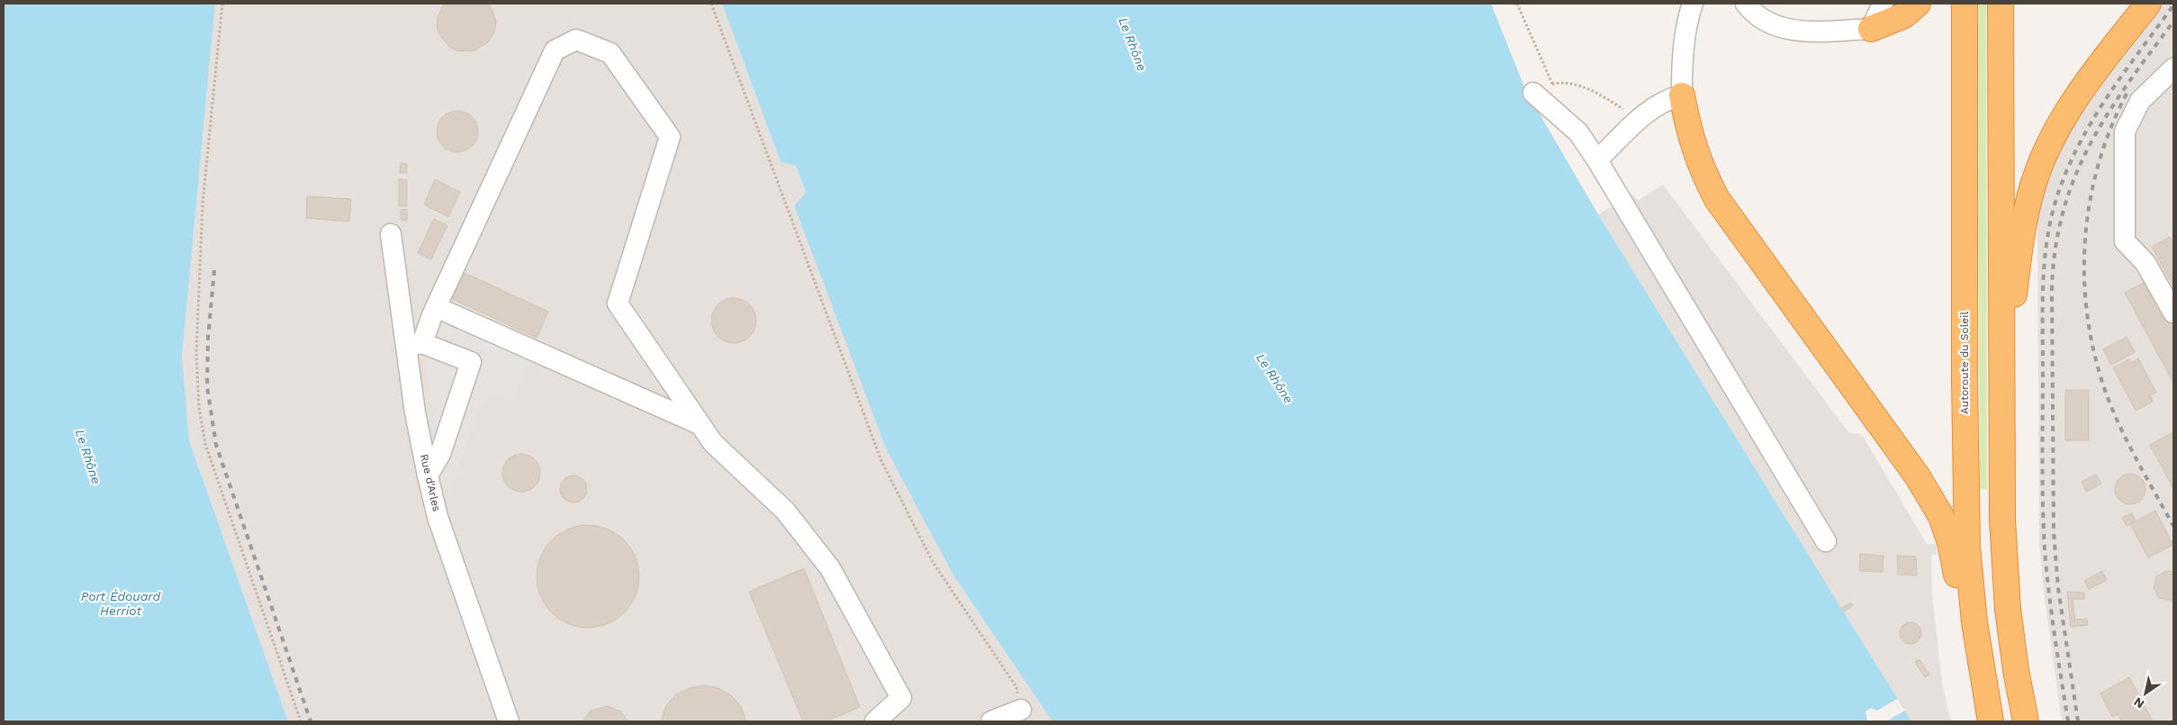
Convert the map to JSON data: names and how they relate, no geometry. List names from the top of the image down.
{
  "streets": {
    "highway": ["Autoroute du Soleil"],
    "street": ["Rue d'Arles"]
  },
  "water": ["Le Rhône", "Port Édouard Herriot"],
  "north": "bottom left"
}
